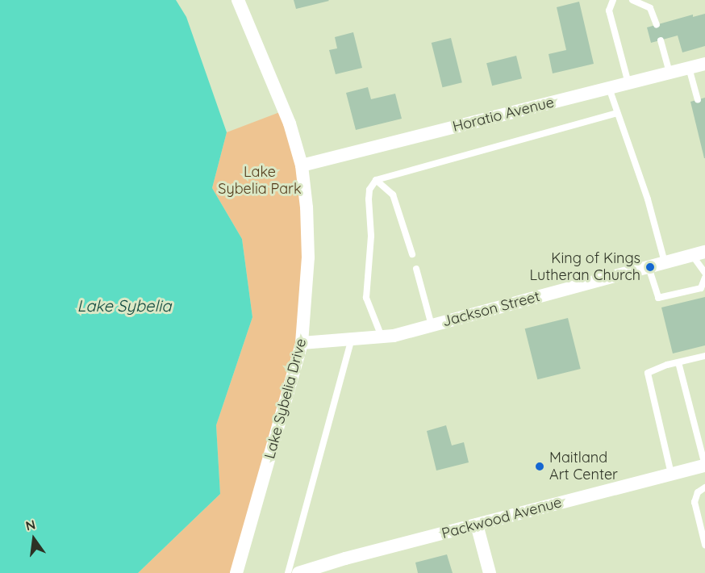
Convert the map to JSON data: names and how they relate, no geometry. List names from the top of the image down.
{
  "streets": {
    "street": [
      "Horatio Avenue",
      "Jackson Street",
      "Lake Sybelia Drive",
      "Packwood Avenue"
    ]
  },
  "crossings": [
    ["Horatio Avenue", "Lake Sybelia Drive"],
    ["Jackson Street", "Lake Sybelia Drive"]
  ],
  "water": ["Lake Sybelia"],
  "parks": ["Lake Sybelia Park"],
  "places": ["King of Kings Lutheran Church", "Maitland Art Center"],
  "north": "top"
}
